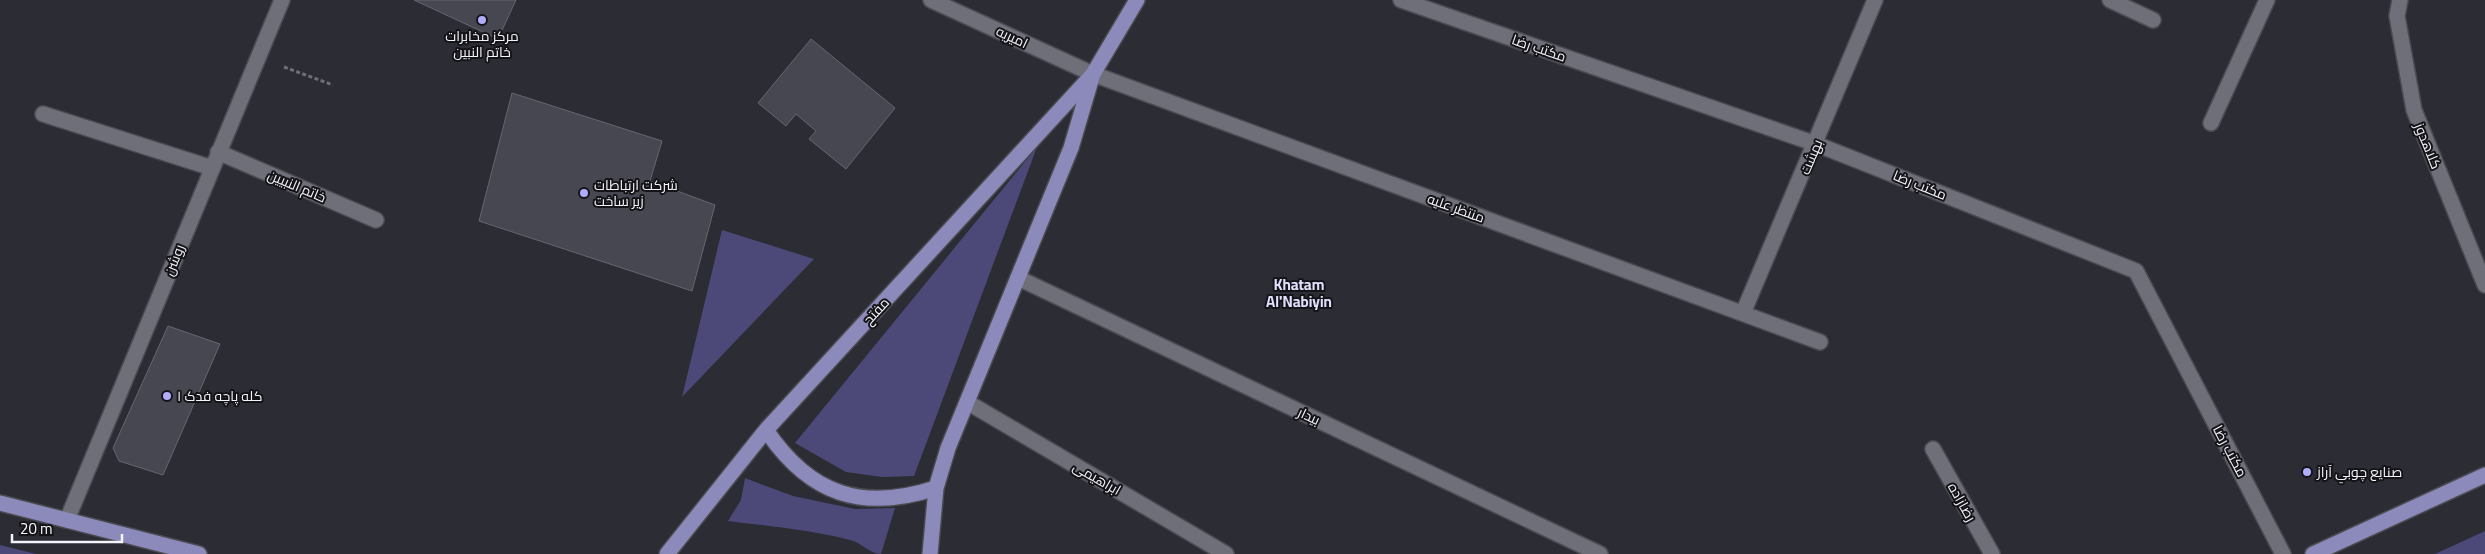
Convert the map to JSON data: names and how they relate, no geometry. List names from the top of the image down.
{
  "streets": {
    "main road": ["مفتح"],
    "street": [
      "امیریه",
      "مکتب رضا",
      "کلاهدوز",
      "بهشت",
      "خاتم النبیین",
      "منتظر علیه",
      "روشن",
      "بیدار",
      "ابراهیمی",
      "رضازاده"
    ]
  },
  "crossings": [
    ["امیریه", "منتظر علیه"],
    ["امیریه", "مفتح"],
    ["مکتب رضا", "بهشت"],
    ["بهشت", "منتظر علیه"],
    ["خاتم النبیین", "روشن"],
    ["منتظر علیه", "مفتح"],
    ["مفتح", "بیدار"],
    ["مفتح", "ابراهیمی"]
  ],
  "districts": ["Khatam Al'Nabiyin"],
  "places": [
    "مرکز مخابرات خاتم النبین",
    "شرکت ارتباطات زیر ساخت",
    "کله پاچه فدک ۱",
    "صنايع چوبي آراز"
  ],
  "scale_bar": "20 m"
}
